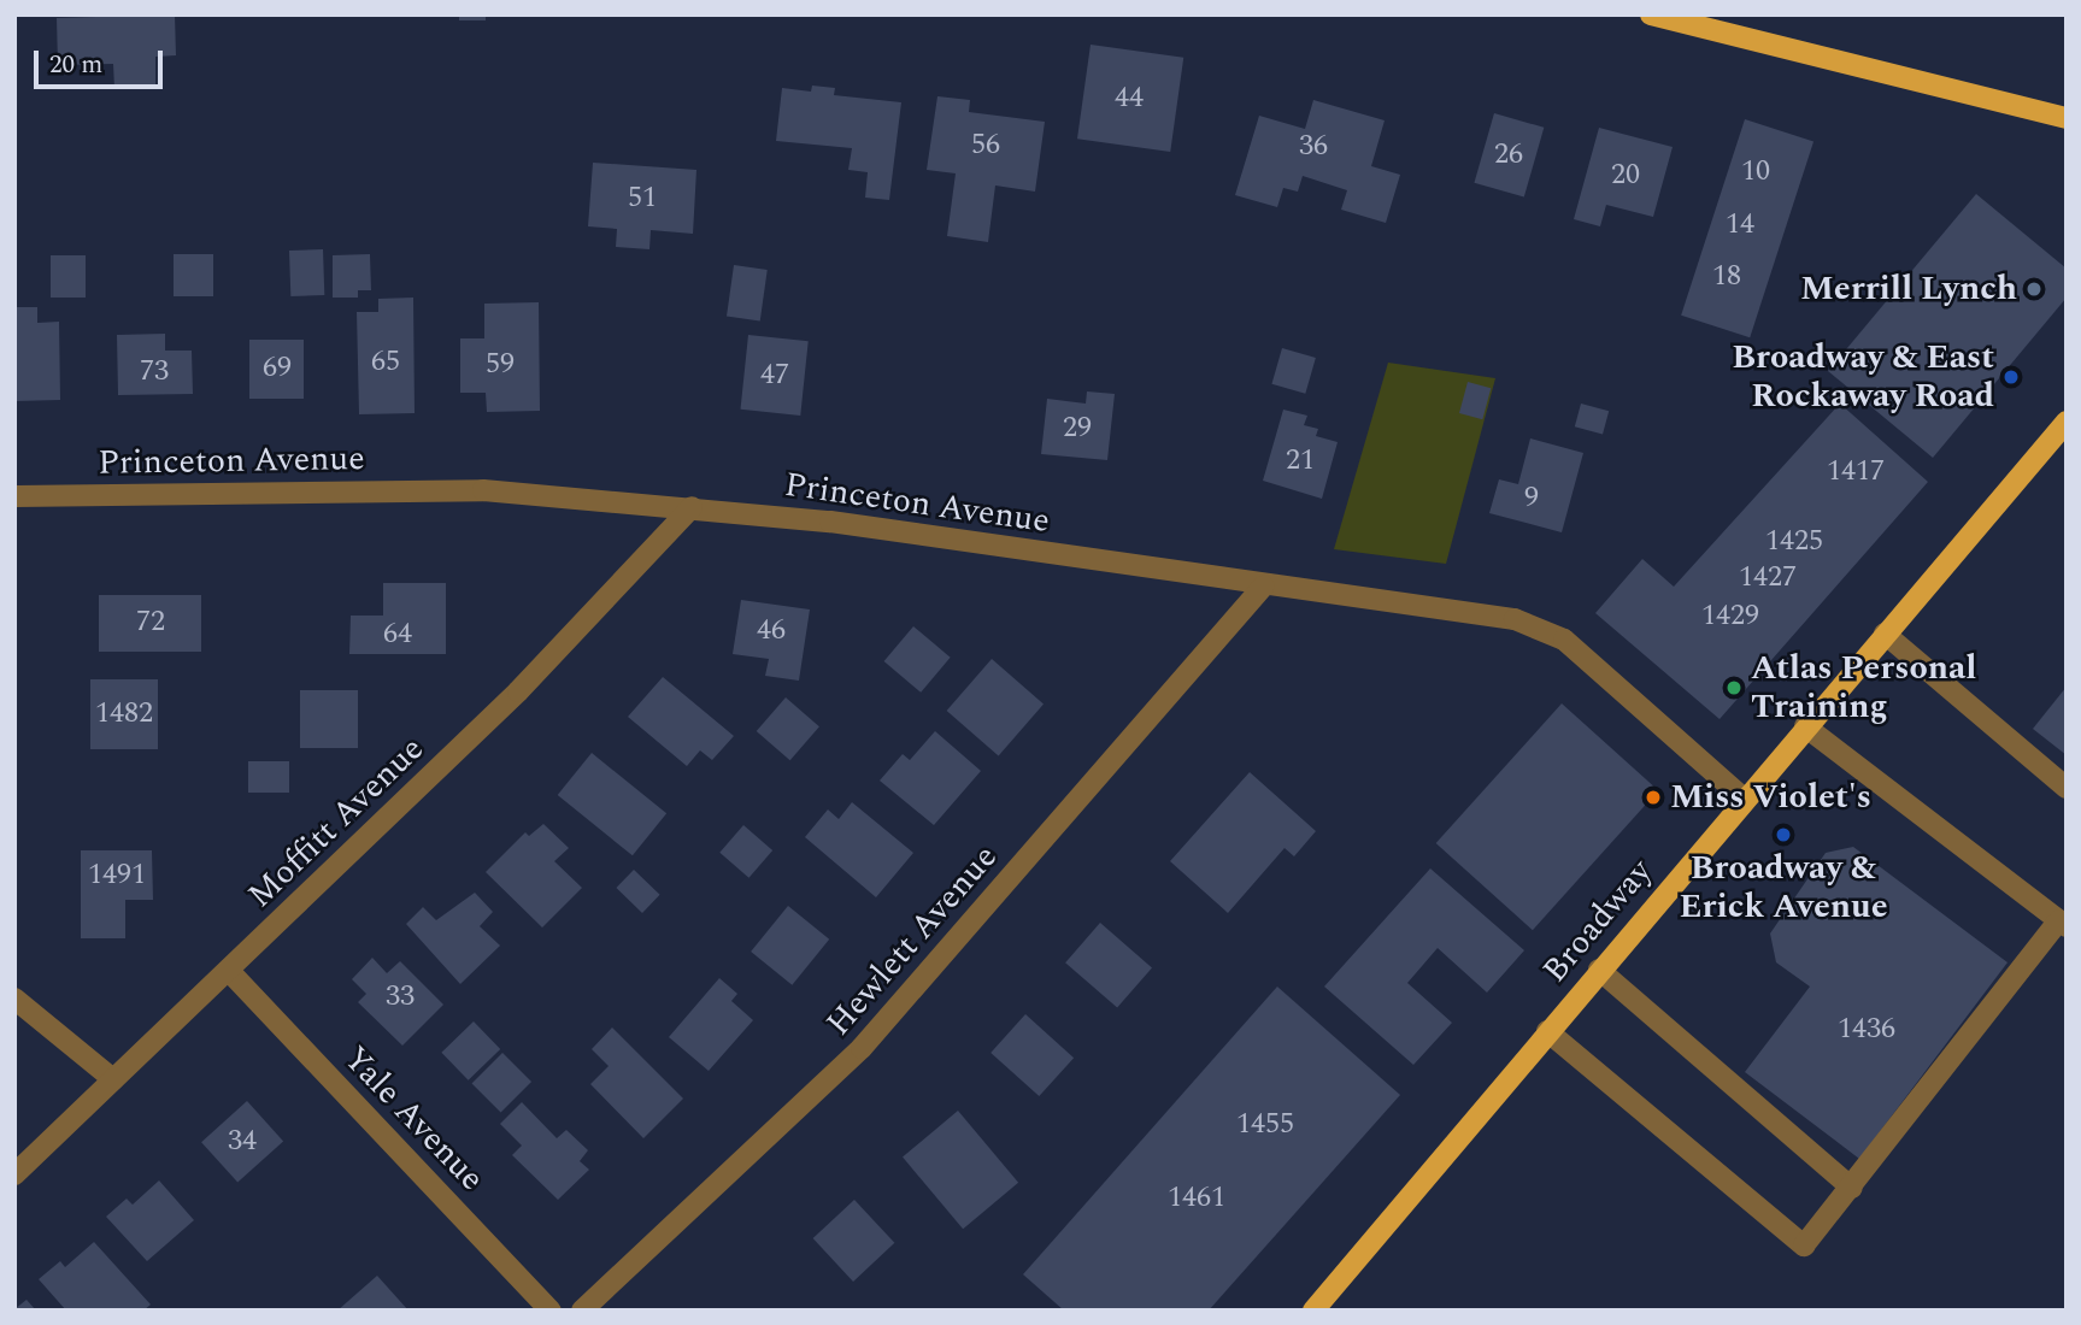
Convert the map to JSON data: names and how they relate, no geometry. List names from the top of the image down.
{
  "streets": {
    "main road": ["Broadway"],
    "street": [
      "Princeton Avenue",
      "Moffitt Avenue",
      "Hewlett Avenue",
      "Yale Avenue"
    ]
  },
  "crossings": [
    ["Princeton Avenue", "Moffitt Avenue"],
    ["Princeton Avenue", "Broadway"],
    ["Princeton Avenue", "Hewlett Avenue"],
    ["Moffitt Avenue", "Yale Avenue"]
  ],
  "places": [
    "Merrill Lynch",
    "Broadway & East Rockaway Road",
    "Atlas Personal Training",
    "Miss Violet's",
    "Broadway & Erick Avenue"
  ],
  "house_numbers": [
    "44",
    "56",
    "36",
    "26",
    "10",
    "20",
    "51",
    "14",
    "18",
    "65",
    "59",
    "69",
    "73",
    "47",
    "29",
    "21",
    "1417",
    "9",
    "1425",
    "1427",
    "1429",
    "72",
    "46",
    "64",
    "1482",
    "1491",
    "33",
    "1436",
    "1455",
    "34",
    "1461"
  ],
  "scale_bar": "20 m"
}
